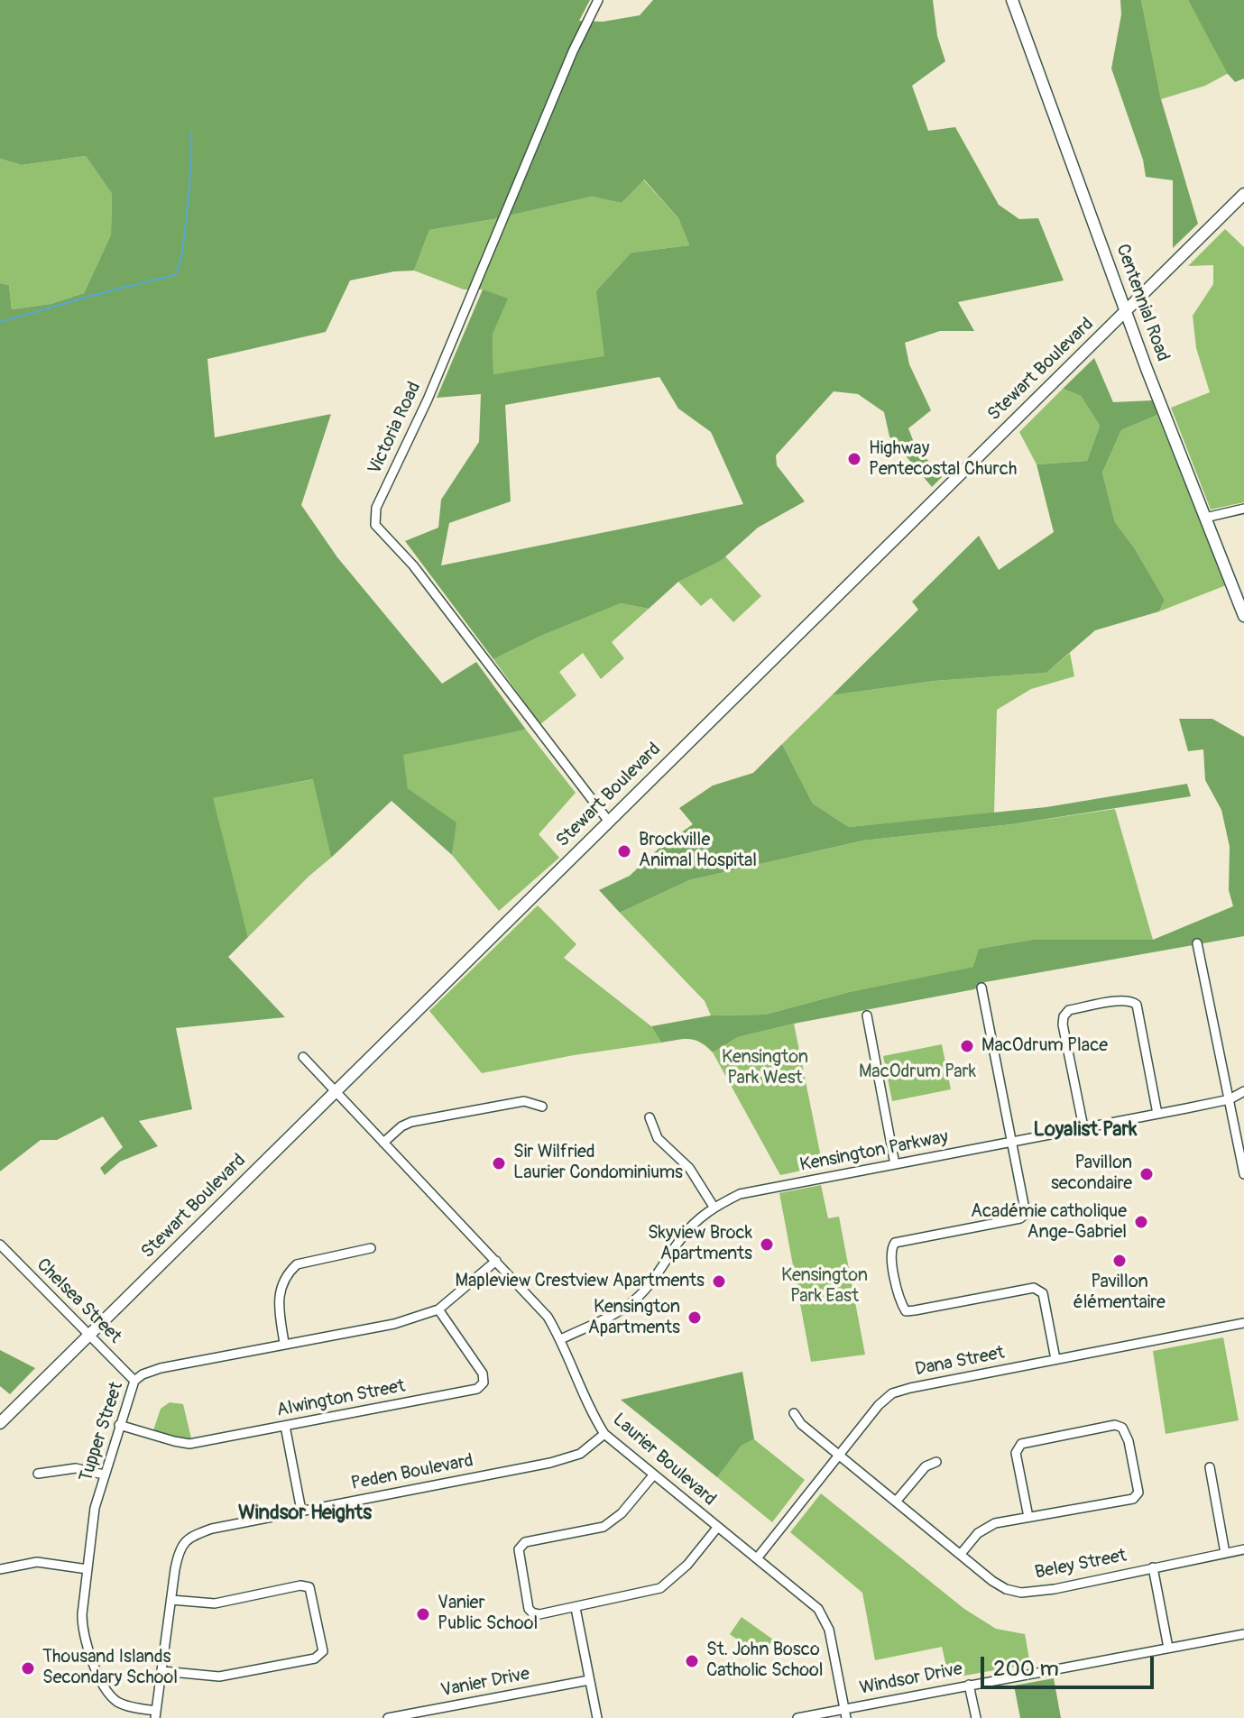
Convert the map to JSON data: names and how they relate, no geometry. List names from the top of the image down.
{
  "streets": {
    "main road": ["Centennial Road", "Stewart Boulevard"],
    "street": [
      "Victoria Road",
      "Kensington Parkway",
      "Chelsea Street",
      "Dana Street",
      "Alwington Street",
      "Tupper Street",
      "Laurier Boulevard",
      "Peden Boulevard",
      "Beley Street",
      "Windsor Drive",
      "Vanier Drive"
    ]
  },
  "crossings": [
    ["Centennial Road", "Stewart Boulevard"],
    ["Stewart Boulevard", "Victoria Road"],
    ["Stewart Boulevard", "Chelsea Street"],
    ["Stewart Boulevard", "Laurier Boulevard"],
    ["Kensington Parkway", "Laurier Boulevard"],
    ["Chelsea Street", "Tupper Street"],
    ["Dana Street", "Laurier Boulevard"],
    ["Dana Street", "Beley Street"],
    ["Alwington Street", "Tupper Street"],
    ["Tupper Street", "Laurier Boulevard"],
    ["Tupper Street", "Peden Boulevard"],
    ["Laurier Boulevard", "Peden Boulevard"],
    ["Laurier Boulevard", "Windsor Drive"]
  ],
  "districts": ["Loyalist Park", "Windsor Heights"],
  "parks": ["Kensington Park West", "MacOdrum Park", "Kensington Park East"],
  "places": [
    "Highway Pentecostal Church",
    "Brockville Animal Hospital",
    "MacOdrum Place",
    "Sir Wilfried Laurier Condominiums",
    "Pavillon secondaire",
    "Académie catholique Ange-Gabriel",
    "Skyview Brock Apartments",
    "Pavillon élémentaire",
    "Mapleview Crestview Apartments",
    "Kensington Apartments",
    "Vanier Public School",
    "St. John Bosco Catholic School",
    "Thousand Islands Secondary School"
  ],
  "scale_bar": "200 m"
}
